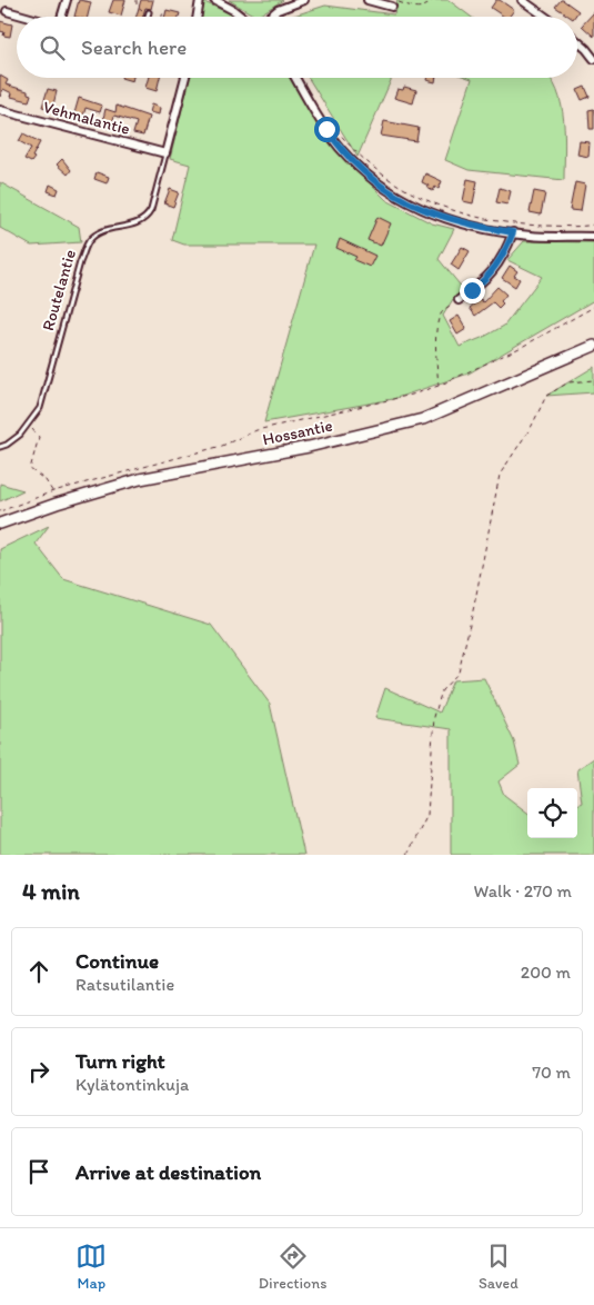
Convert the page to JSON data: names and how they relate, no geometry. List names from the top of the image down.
{
  "streets": {
    "main road": ["Hossantie"],
    "street": ["Vehmalantie", "Routelantie"]
  },
  "crossings": [
    ["Vehmalantie", "Routelantie"]
  ],
  "page": {
    "search": "Search here",
    "heading": ["4 min", "Walk · 270 m"],
    "list": [
      ["Continue", "Ratsutilantie", "200 m"],
      ["Turn right", "Kylätontinkuja", "70 m"],
      "Arrive at destination"
    ],
    "nav": ["Map", "Directions", "Saved"]
  }
}
